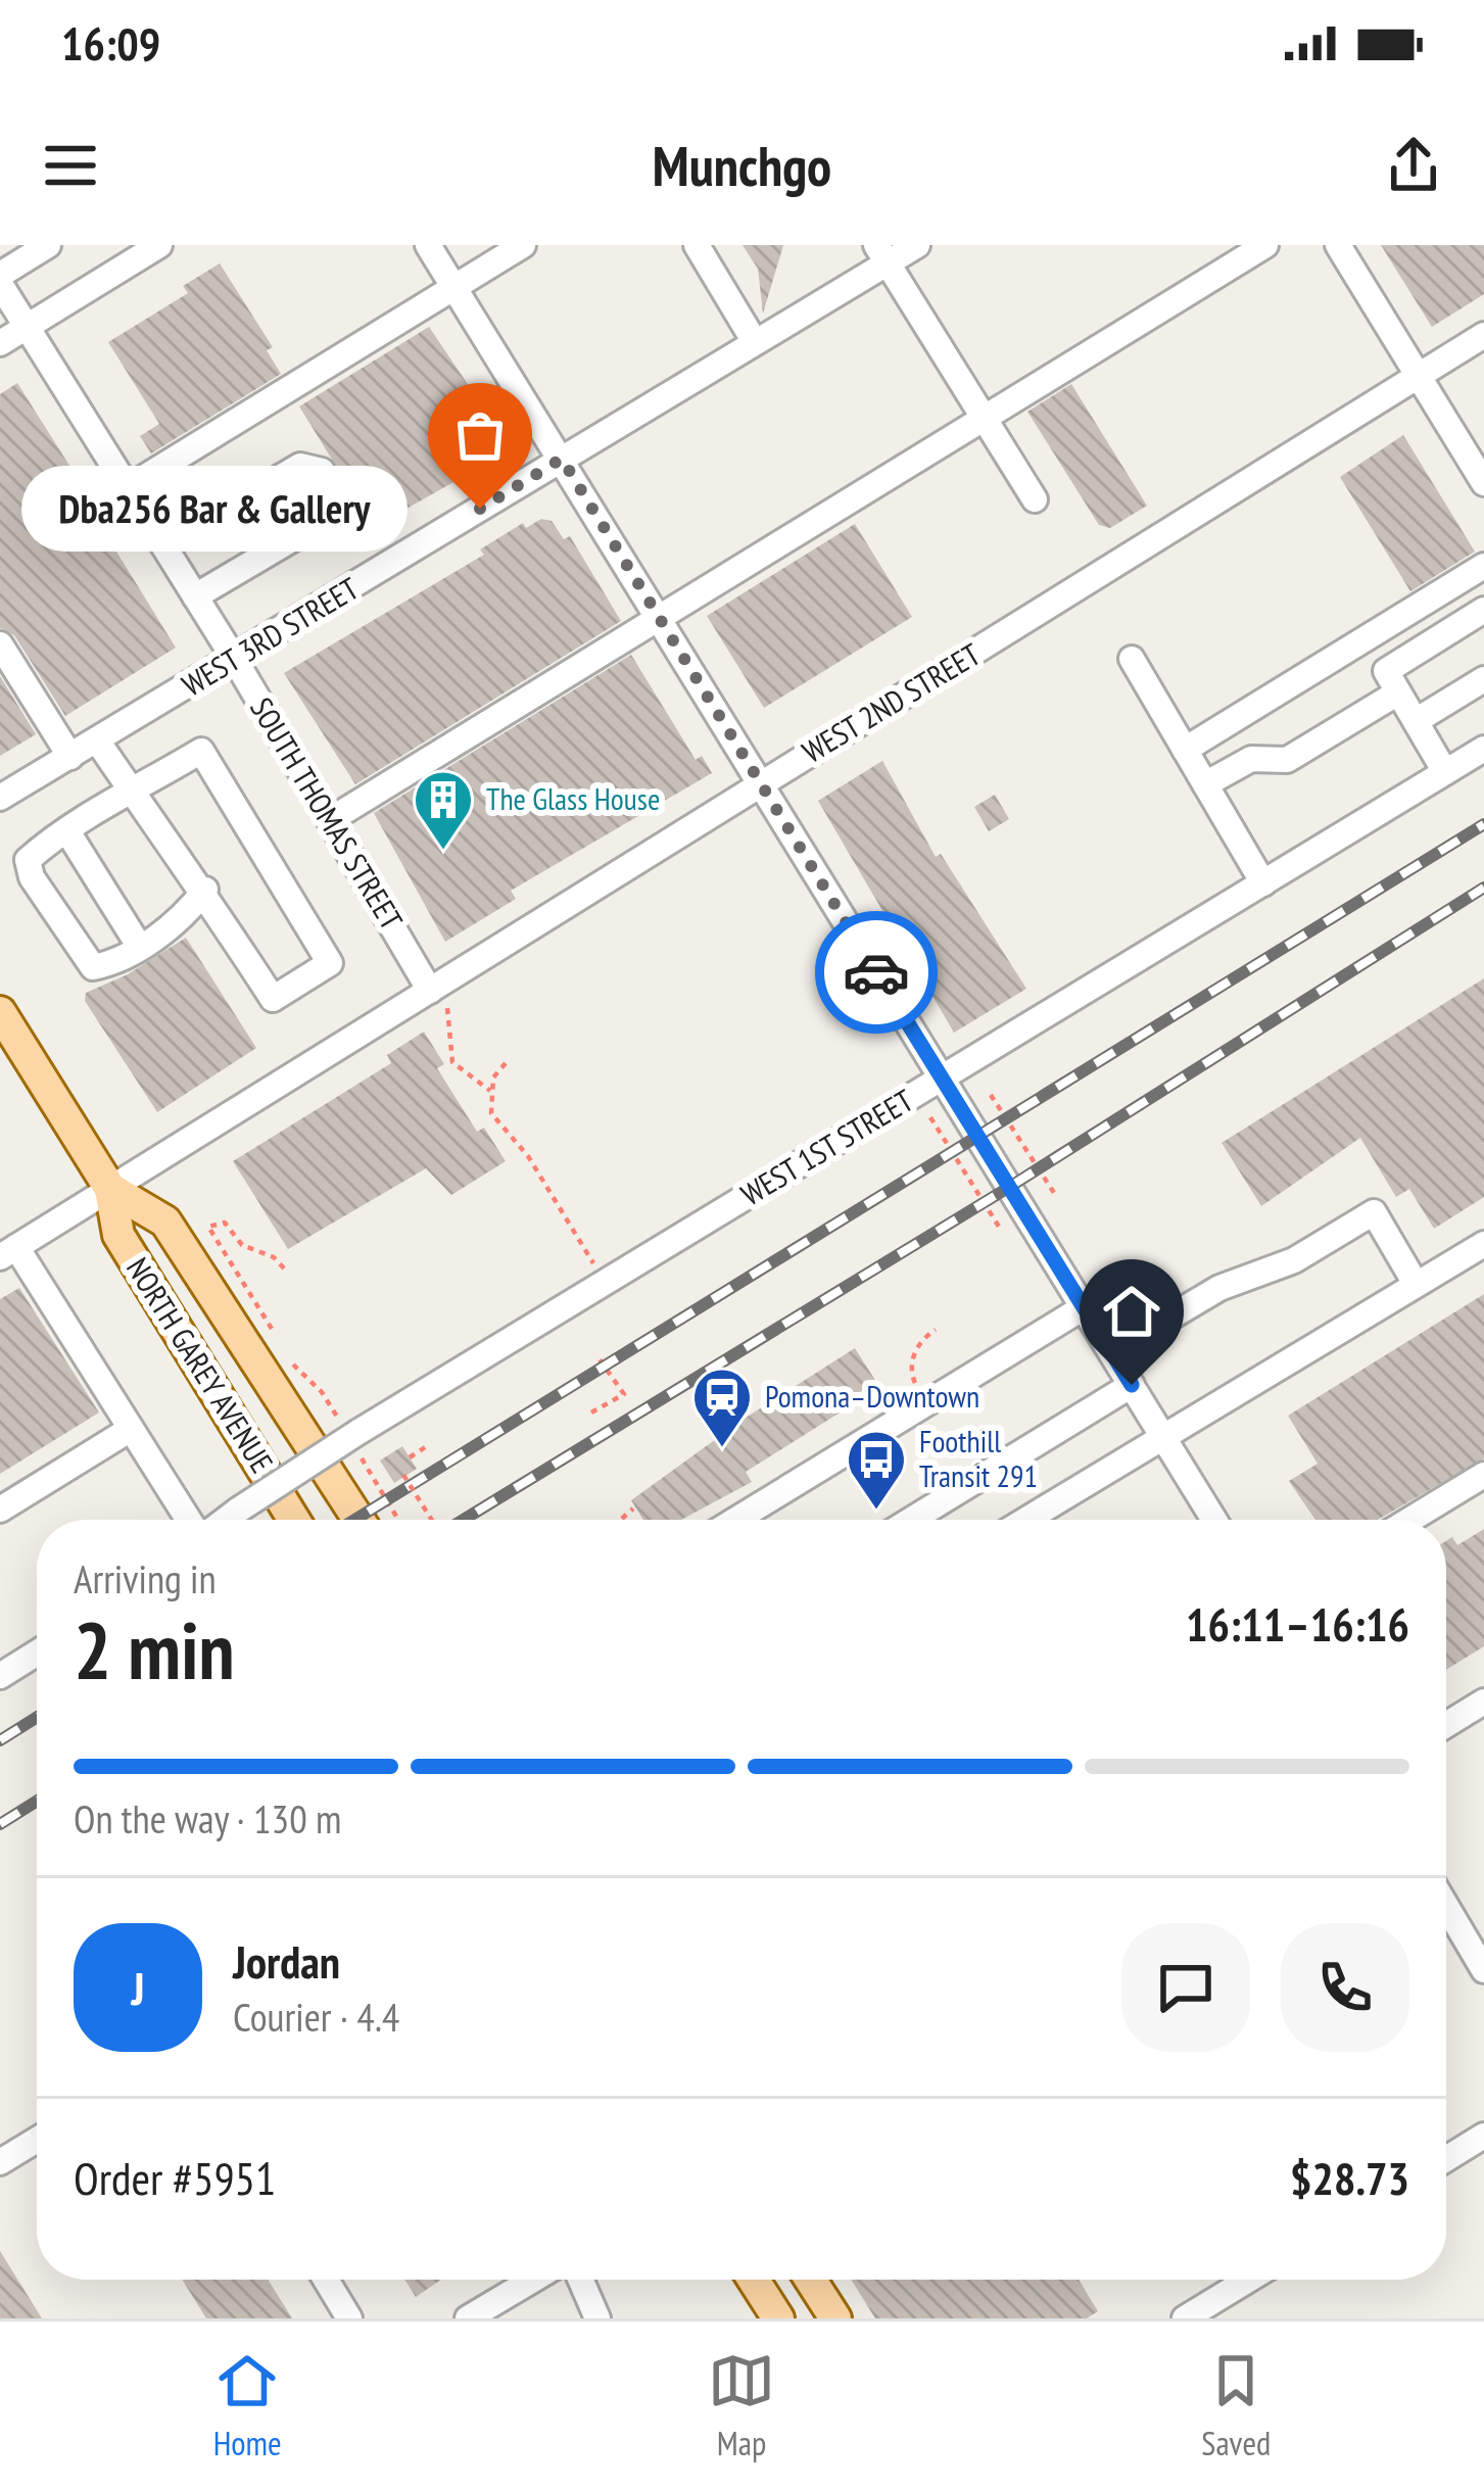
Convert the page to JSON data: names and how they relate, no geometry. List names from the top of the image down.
{
  "streets": {
    "main road": ["NORTH GAREY AVENUE"],
    "street": [
      "WEST 3RD STREET",
      "WEST 2ND STREET",
      "SOUTH THOMAS STREET",
      "WEST 1ST STREET"
    ]
  },
  "crossings": [
    ["WEST 3RD STREET", "SOUTH THOMAS STREET"],
    ["WEST 2ND STREET", "SOUTH THOMAS STREET"],
    ["WEST 2ND STREET", "NORTH GAREY AVENUE"]
  ],
  "places": {
    "other": ["Dba256 Bar & Gallery"],
    "building": ["The Glass House"],
    "station": ["Pomona–Downtown"],
    "bus stop": ["Foothill Transit 291"]
  },
  "page": {
    "status": "16:09",
    "header": "Munchgo",
    "bubble": "Dba256 Bar & Gallery",
    "heading": ["2 min", "Arriving in", "16:11–16:16"],
    "panel": [
      "Jordan",
      "Courier · 4.4",
      "Order #5951",
      "$28.73"
    ],
    "bar": "On the way · 130 m",
    "round": "J",
    "tabs": ["Home", "Map", "Saved"]
  }
}
